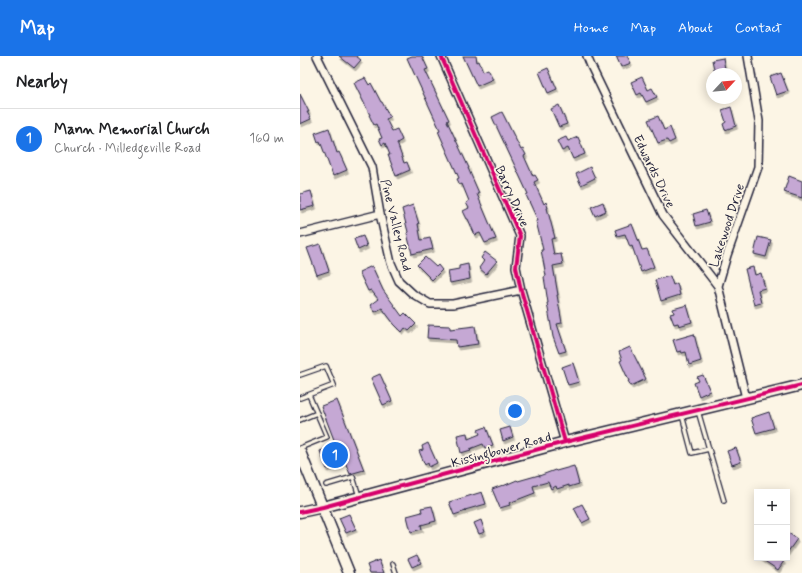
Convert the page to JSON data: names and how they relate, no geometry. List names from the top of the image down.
{
  "streets": {
    "street": [
      "Edwards Drive",
      "Barry Drive",
      "Pine Valley Road",
      "Lakewood Drive",
      "Kissingbower Road"
    ]
  },
  "crossings": [
    ["Edwards Drive", "Lakewood Drive"],
    ["Barry Drive", "Pine Valley Road"],
    ["Barry Drive", "Kissingbower Road"],
    ["Lakewood Drive", "Kissingbower Road"]
  ],
  "north": "top right",
  "page": {
    "header": "Map",
    "nav": [
      "Home",
      "Map",
      "About",
      "Contact"
    ],
    "heading": "Nearby",
    "list": [
      {
        "mark": "1",
        "name": "Mann Memorial Church",
        "note": "Church · Milledgeville Road",
        "value": "160 m"
      }
    ],
    "pins": "1",
    "map_buttons": ["+", "−"]
  }
}
